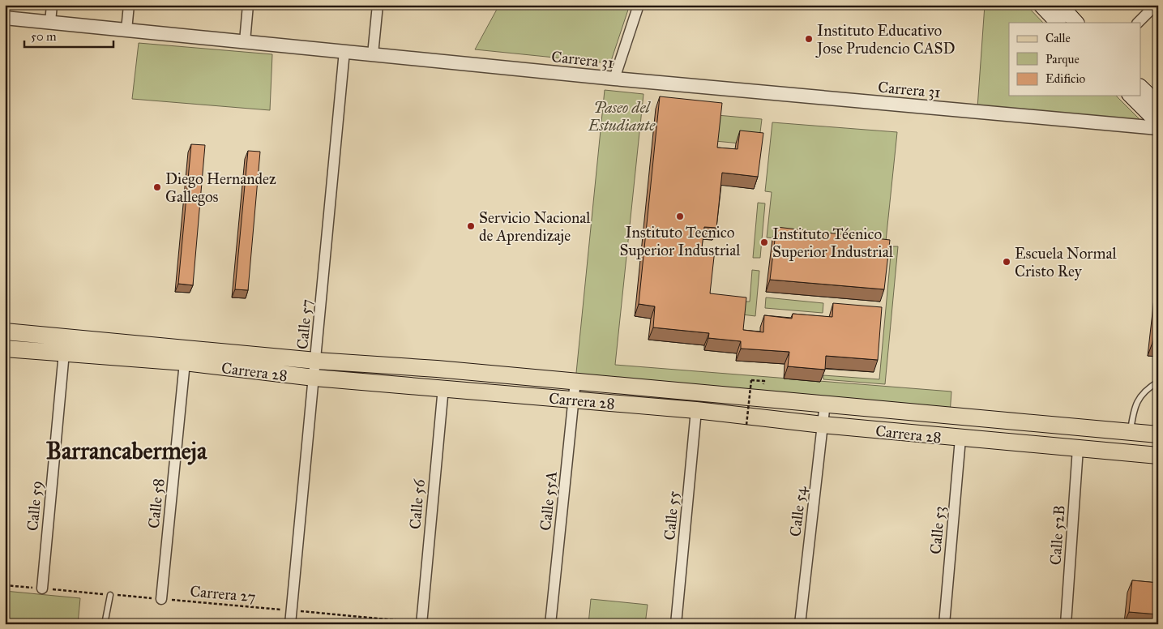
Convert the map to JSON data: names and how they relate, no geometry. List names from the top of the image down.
{
  "streets": {
    "main road": ["Carrera 28"],
    "street": [
      "Carrera 31",
      "Calle 57",
      "Calle 55A",
      "Calle 58",
      "Calle 56",
      "Calle 59",
      "Calle 54",
      "Calle 55",
      "Calle 53",
      "Calle 52B"
    ],
    "path": ["Carrera 27"]
  },
  "crossings": [
    ["Carrera 31", "Calle 57"],
    ["Calle 57", "Carrera 28"],
    ["Calle 57", "Carrera 27"],
    ["Carrera 28", "Calle 55A"],
    ["Carrera 28", "Calle 58"],
    ["Carrera 28", "Calle 56"],
    ["Carrera 28", "Calle 59"],
    ["Carrera 28", "Calle 54"],
    ["Carrera 28", "Calle 55"],
    ["Carrera 28", "Calle 53"],
    ["Carrera 28", "Calle 52B"],
    ["Calle 58", "Carrera 27"],
    ["Calle 56", "Carrera 27"],
    ["Calle 59", "Carrera 27"]
  ],
  "districts": ["Barrancabermeja"],
  "parks": ["Paseo del Estudiante"],
  "places": [
    "Instituto Educativo Jose Prudencio CASD",
    "Diego Hernandez Gallegos",
    "Instituto Tecnico Superior Industrial",
    "Servicio Nacional de Aprendizaje",
    "Instituto Técnico Superior Industrial",
    "Escuela Normal Cristo Rey"
  ],
  "legend": ["Calle", "Parque", "Edificio"],
  "scale_bar": "50 m"
}
